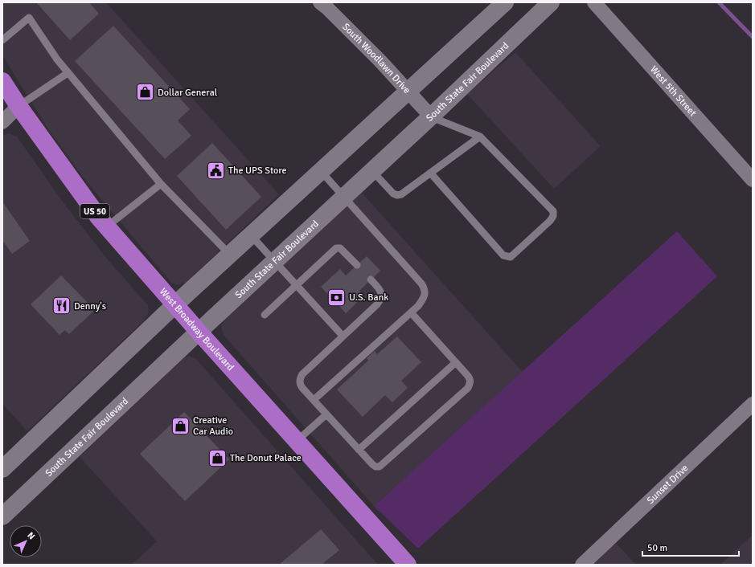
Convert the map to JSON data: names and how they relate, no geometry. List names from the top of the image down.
{
  "streets": {
    "highway": ["US 50", "West Broadway Boulevard"],
    "street": [
      "South Woodlawn Drive",
      "South State Fair Boulevard",
      "West 5th Street",
      "Sunset Drive"
    ]
  },
  "crossings": [
    ["South Woodlawn Drive", "South State Fair Boulevard"],
    ["South State Fair Boulevard", "West Broadway Boulevard"]
  ],
  "places": {
    "shop": ["Dollar General", "Creative Car Audio", "The Donut Palace"],
    "public building": ["The UPS Store"],
    "bank": ["U.S. Bank"],
    "restaurant": ["Denny's"]
  },
  "scale_bar": "50 m",
  "north": "top right"
}
